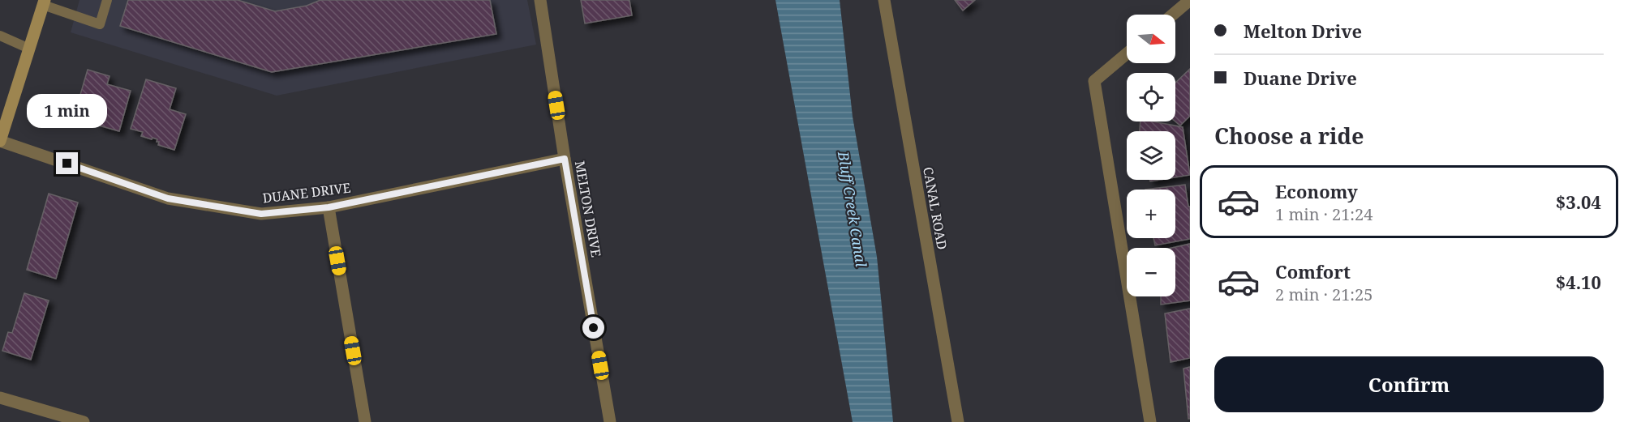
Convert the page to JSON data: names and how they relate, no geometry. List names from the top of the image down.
{
  "streets": {
    "street": ["DUANE DRIVE", "CANAL ROAD", "MELTON DRIVE"]
  },
  "crossings": [
    ["DUANE DRIVE", "MELTON DRIVE"]
  ],
  "water": ["Bluff Creek Canal"],
  "north": "right",
  "page": {
    "banner": ["Melton Drive", "Duane Drive"],
    "map_buttons": ["+", "−"],
    "bubble": "1 min",
    "heading": "Choose a ride",
    "list": [
      {
        "name": "Economy",
        "note": "1 min · 21:24",
        "value": "$3.04"
      },
      {
        "name": "Comfort",
        "note": "2 min · 21:25",
        "value": "$4.10"
      }
    ],
    "buttons": "Confirm"
  }
}
